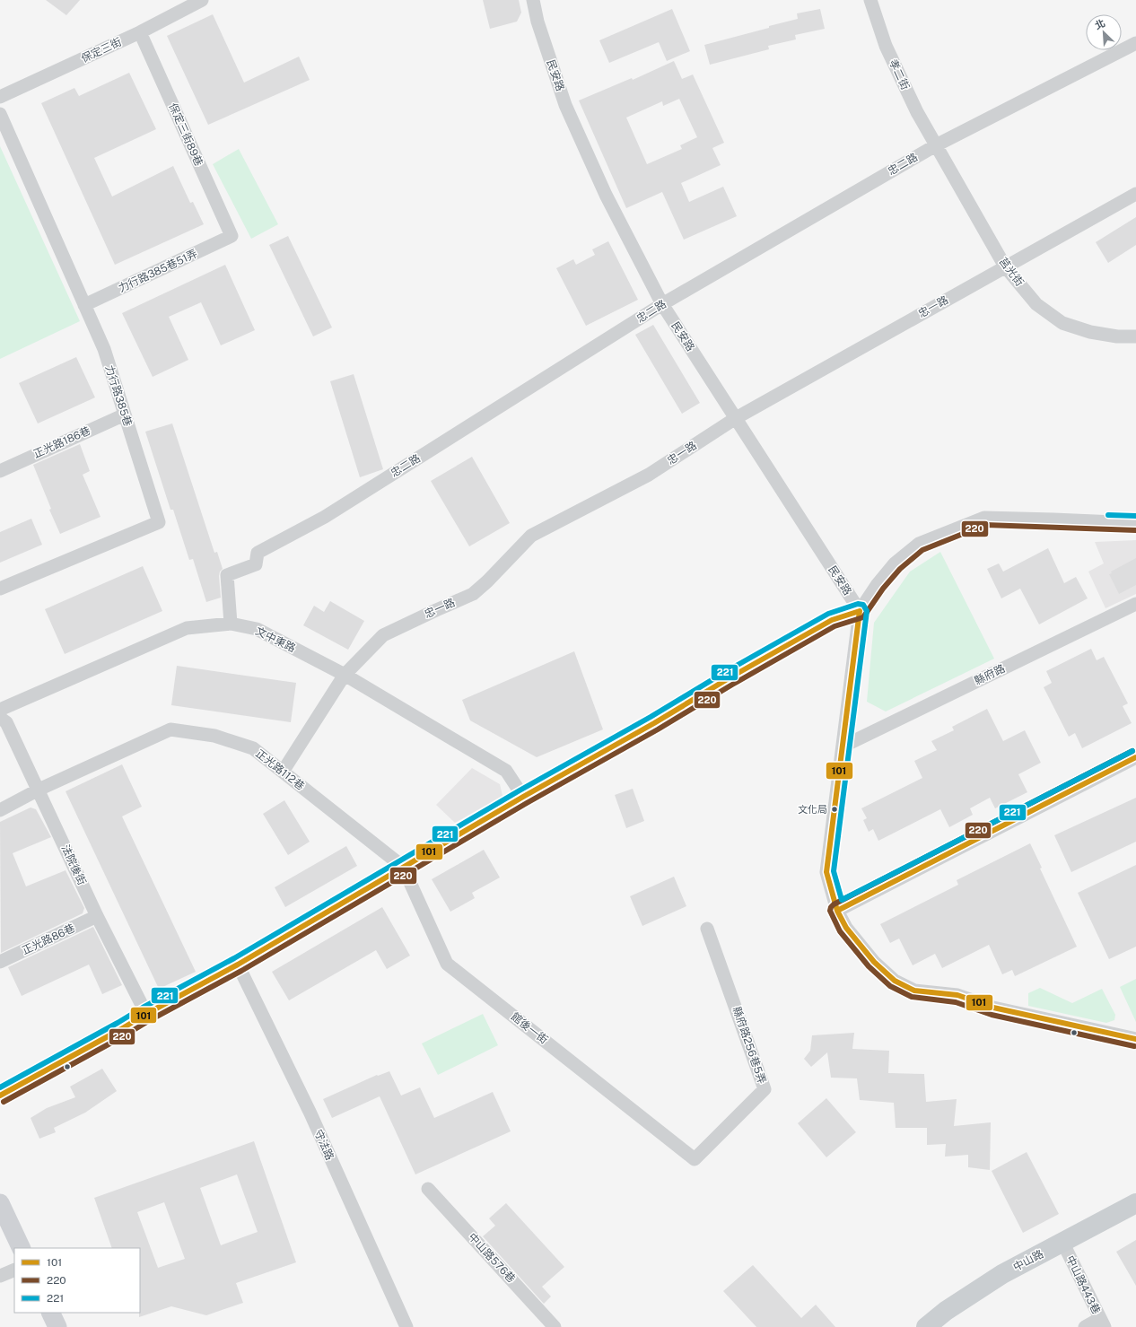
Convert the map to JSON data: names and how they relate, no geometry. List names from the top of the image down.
{
  "streets": {
    "main road": ["中山路"],
    "street": [
      "保定三街",
      "孝二街",
      "民安路",
      "保定三街89巷",
      "忠二路",
      "力行路385巷51弄",
      "莒光街",
      "忠一路",
      "力行路385巷",
      "正光路186巷",
      "文中東路",
      "縣府路",
      "正光路112巷",
      "法院後街",
      "正光路86巷",
      "館後一街",
      "縣府路256巷5弄",
      "守法路",
      "中山路576巷",
      "中山路443巷"
    ]
  },
  "crossings": [
    ["保定三街", "保定三街89巷"],
    ["孝二街", "忠二路"],
    ["孝二街", "莒光街"],
    ["民安路", "忠二路"],
    ["民安路", "忠一路"],
    ["保定三街89巷", "力行路385巷51弄"],
    ["忠二路", "莒光街"],
    ["忠二路", "文中東路"],
    ["力行路385巷51弄", "力行路385巷"],
    ["莒光街", "忠一路"],
    ["忠一路", "文中東路"],
    ["忠一路", "正光路112巷"],
    ["力行路385巷", "正光路186巷"],
    ["正光路112巷", "法院後街"],
    ["正光路112巷", "館後一街"],
    ["法院後街", "正光路86巷"],
    ["館後一街", "縣府路256巷5弄"],
    ["中山路", "中山路443巷"]
  ],
  "places": ["文化局"],
  "lines": ["transit line 221", "transit line 220", "transit line 101"],
  "legend": ["101", "220", "221"],
  "north": "top left"
}
